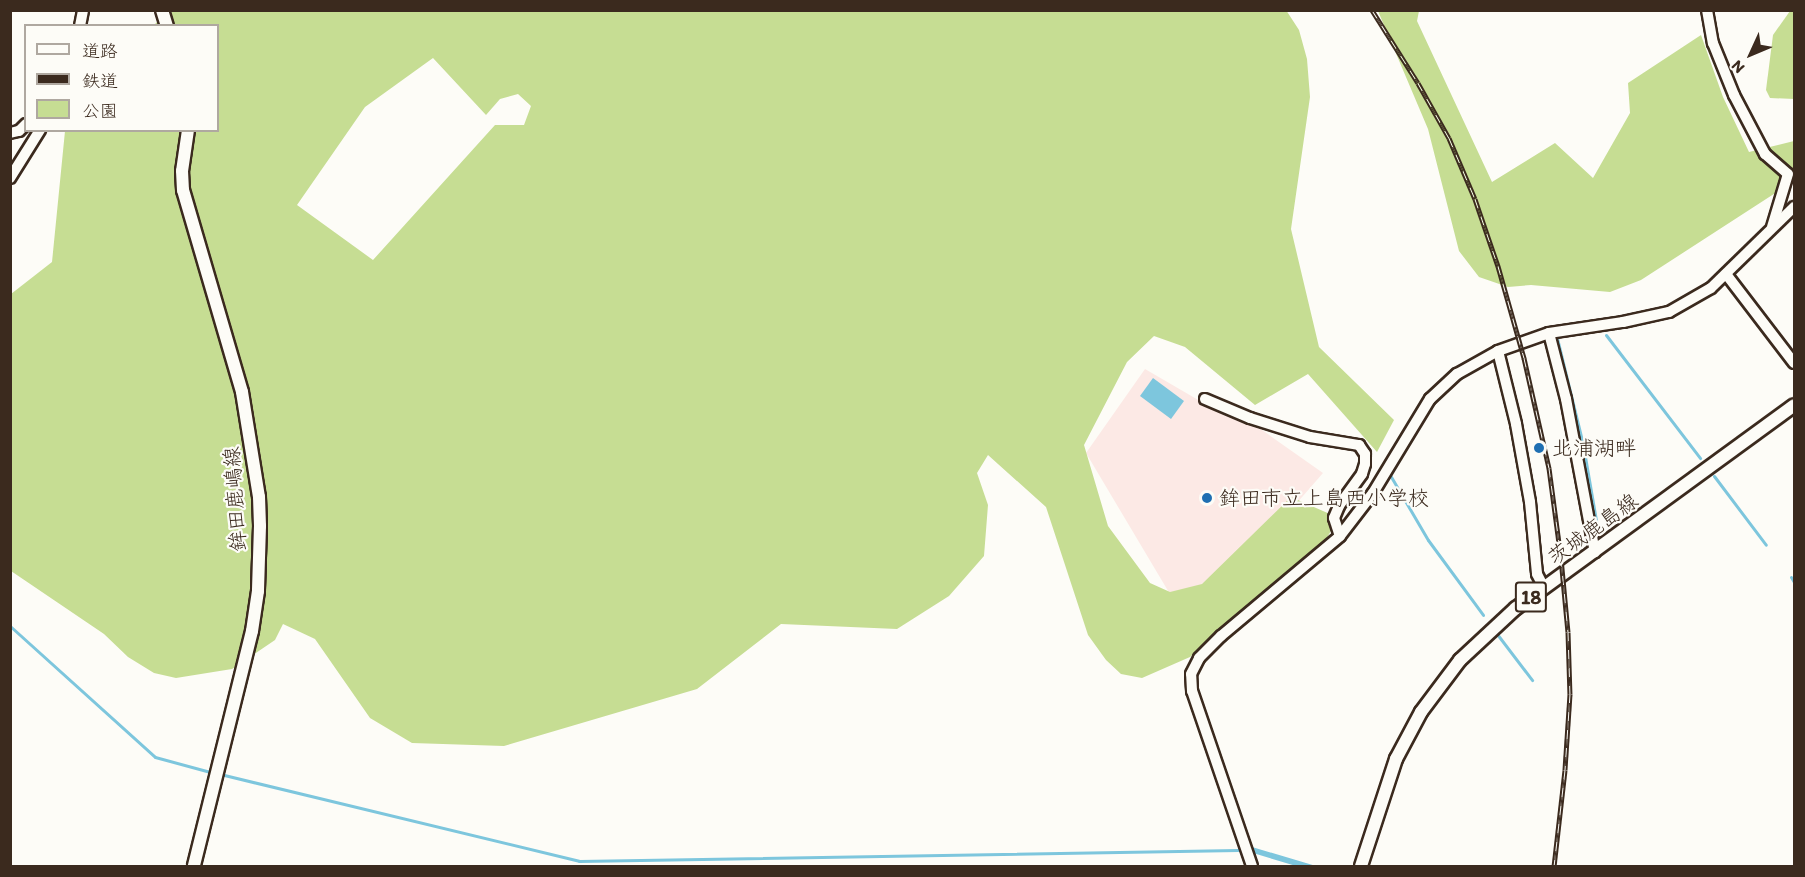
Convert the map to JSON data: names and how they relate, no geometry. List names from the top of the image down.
{
  "streets": {
    "main road": ["鉾田鹿嶋線", "茨城鹿島線", "18"]
  },
  "places": ["北浦湖畔", "鉾田市立上島西小学校"],
  "legend": ["道路", "鉄道", "公園"],
  "north": "bottom left"
}
